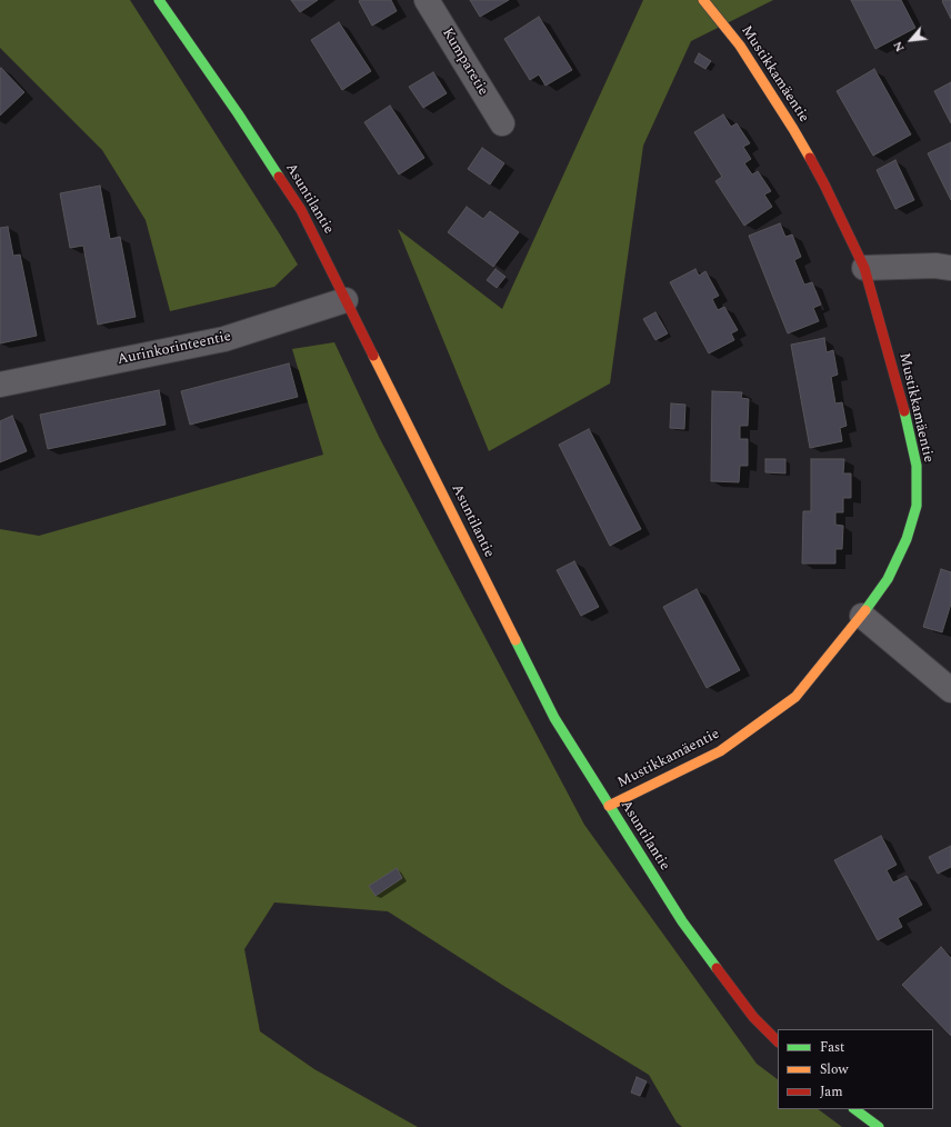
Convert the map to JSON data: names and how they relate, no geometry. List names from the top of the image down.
{
  "streets": {
    "street": [
      "Kumparetie",
      "Mustikkamäentie",
      "Asuntilantie",
      "Aurinkorinteentie"
    ]
  },
  "crossings": [
    ["Mustikkamäentie", "Asuntilantie"],
    ["Asuntilantie", "Aurinkorinteentie"]
  ],
  "legend": ["Fast", "Slow", "Jam"],
  "north": "bottom left"
}
